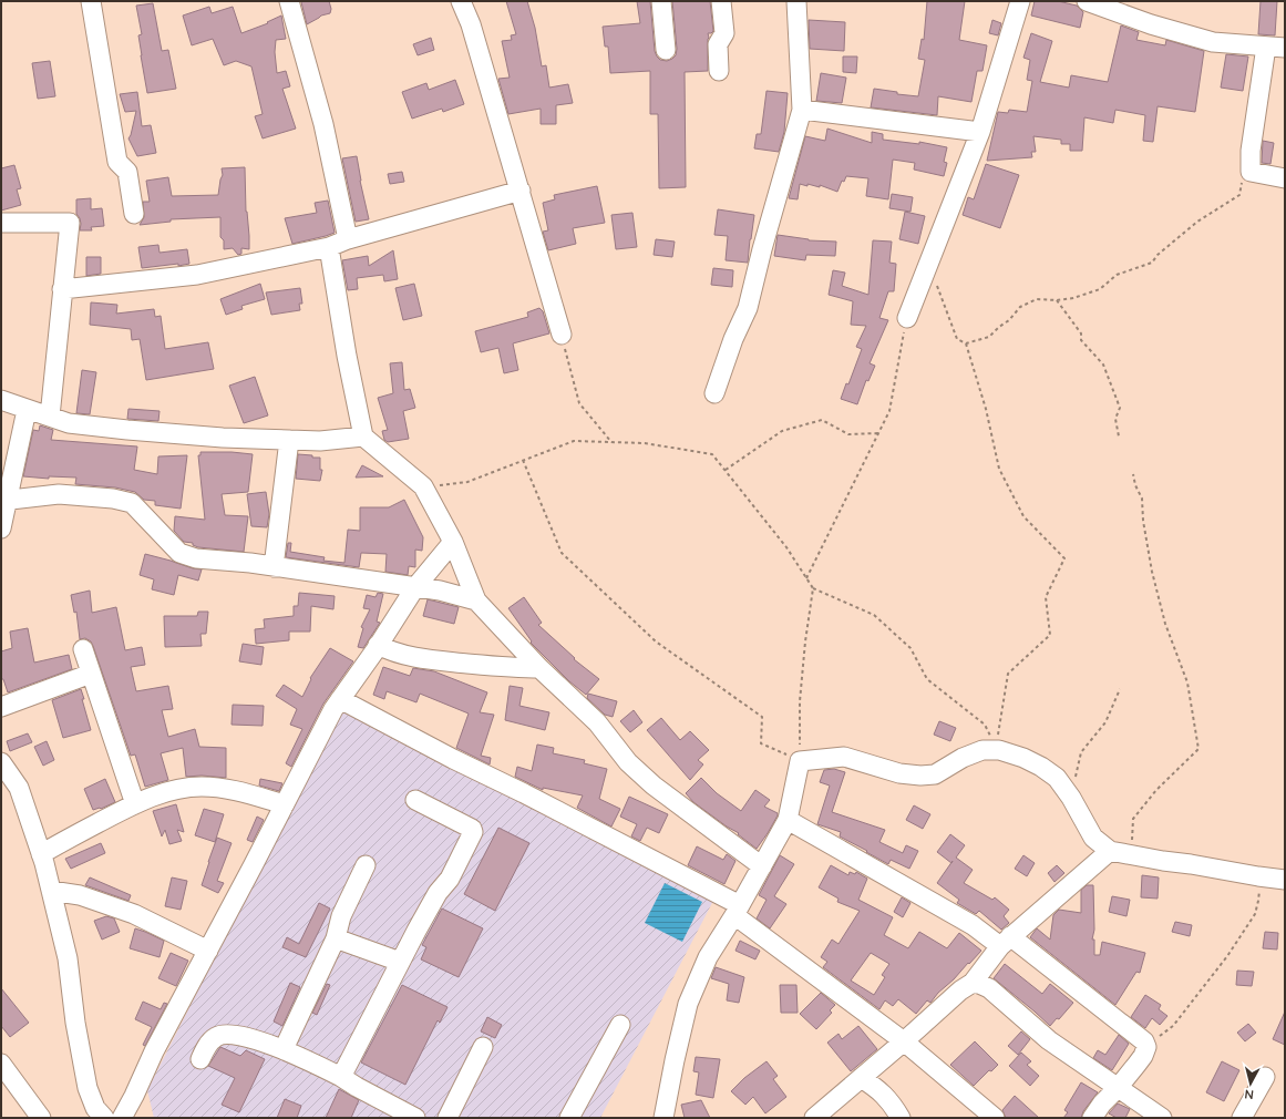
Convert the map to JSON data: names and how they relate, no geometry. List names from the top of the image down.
{
  "north": "bottom"
}
